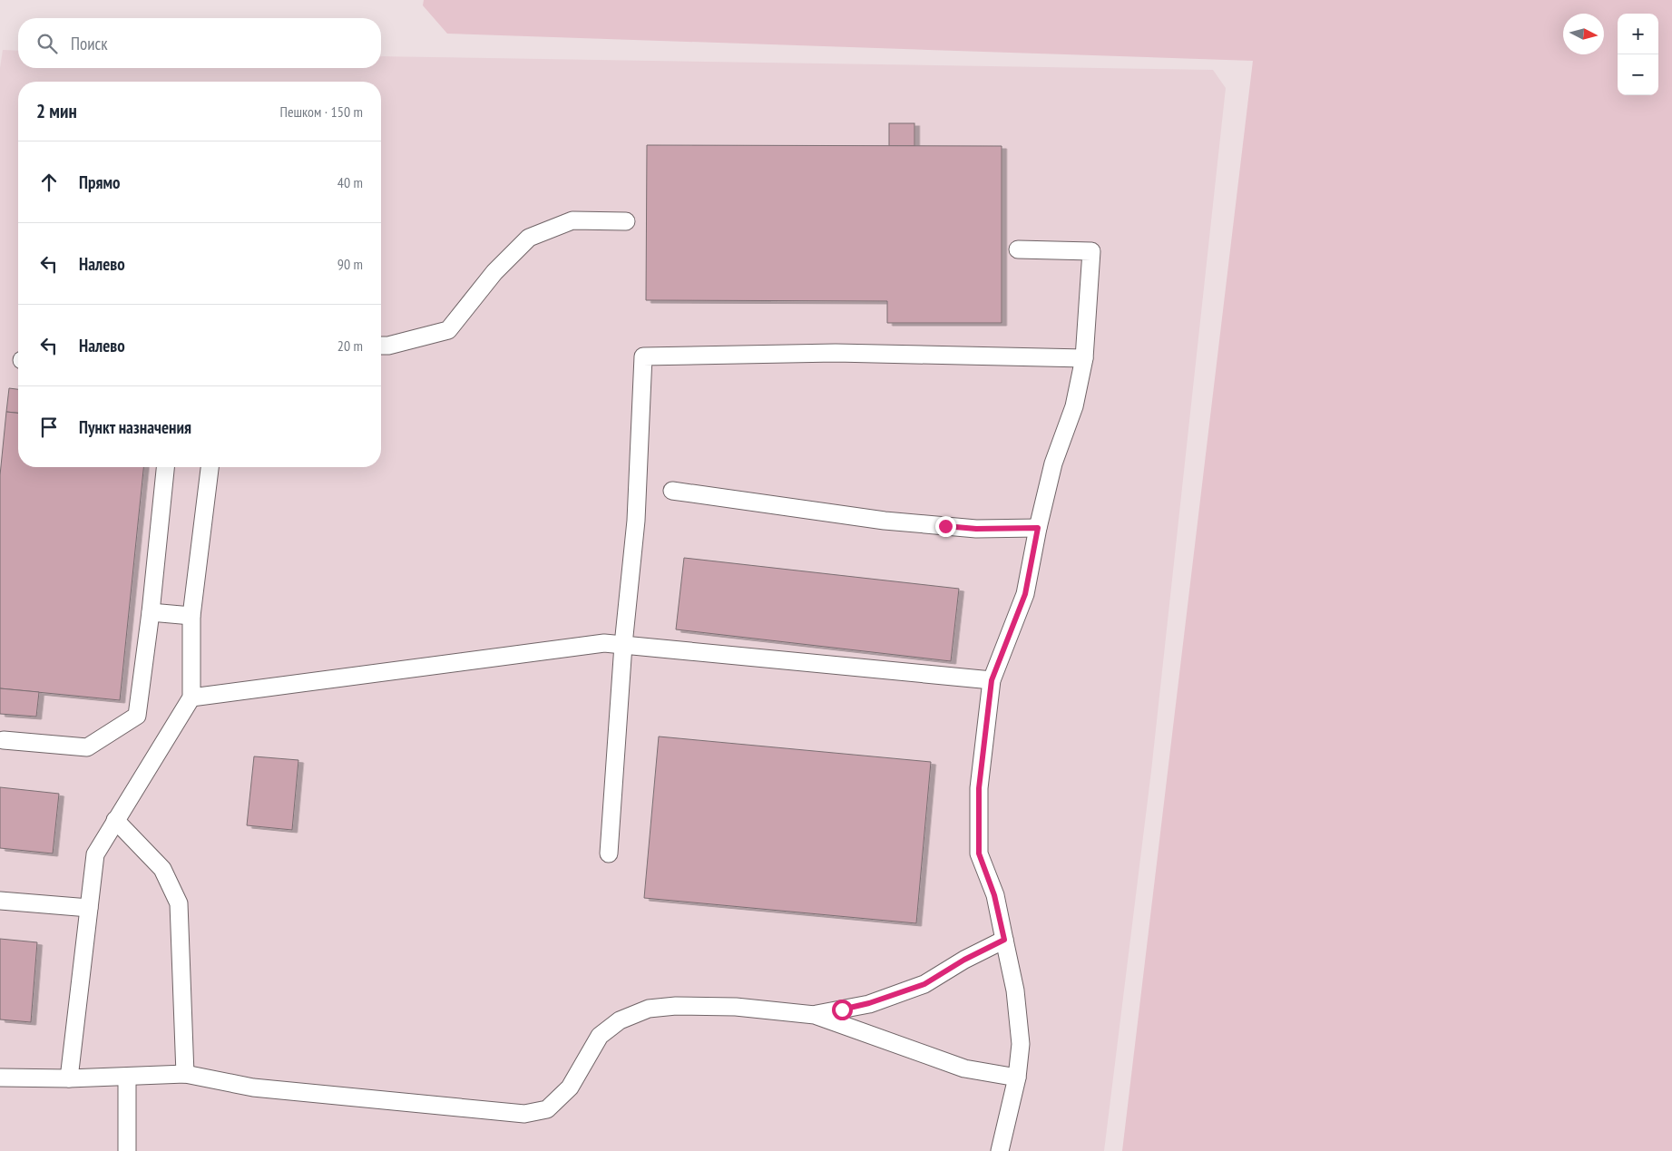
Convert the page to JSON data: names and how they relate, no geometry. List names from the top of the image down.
{
  "north": "right",
  "page": {
    "map_buttons": ["+", "−"],
    "search": "Поиск",
    "heading": ["2 мин", "Пешком · 150 m"],
    "list": [
      ["Прямо", "40 m"],
      ["Налево", "90 m"],
      ["Налево", "20 m"],
      "Пункт назначения"
    ]
  }
}
